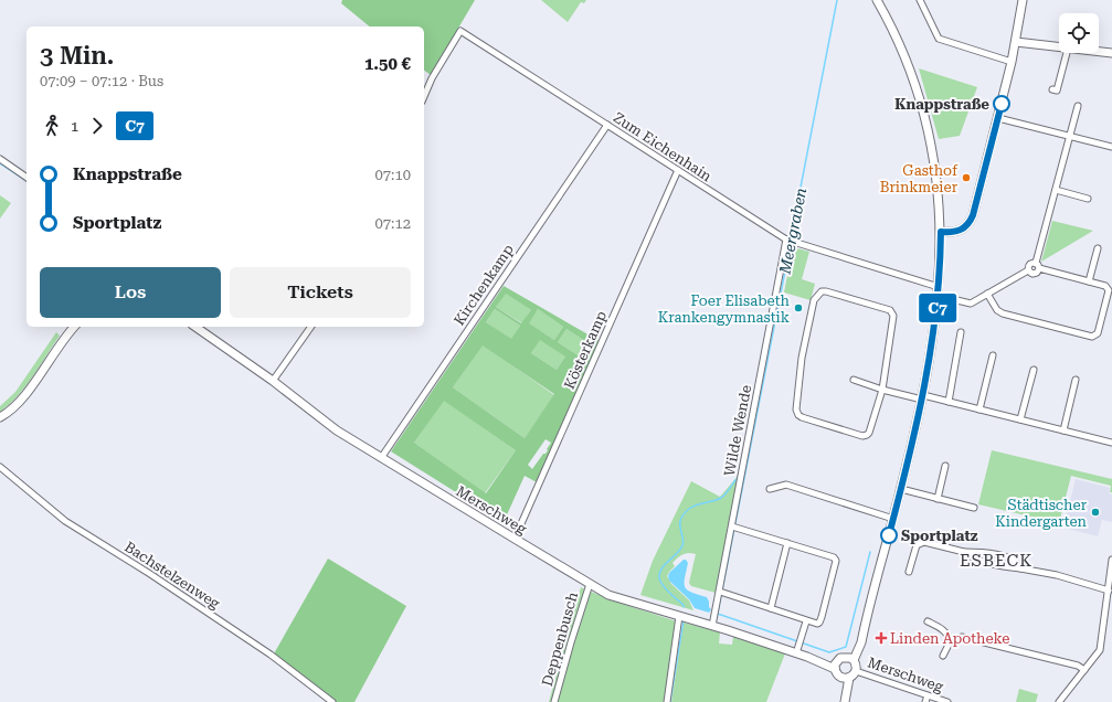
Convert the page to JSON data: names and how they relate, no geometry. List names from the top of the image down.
{
  "streets": {
    "street": [
      "Zum Eichenhain",
      "Kirchenkamp",
      "Kösterkamp",
      "Wilde Wende",
      "Merschweg",
      "Bachstelzenweg",
      "Deppenbusch"
    ]
  },
  "crossings": [
    ["Zum Eichenhain", "Kirchenkamp"],
    ["Zum Eichenhain", "Kösterkamp"],
    ["Zum Eichenhain", "Wilde Wende"],
    ["Kirchenkamp", "Merschweg"],
    ["Kösterkamp", "Merschweg"],
    ["Wilde Wende", "Merschweg"],
    ["Merschweg", "Deppenbusch"]
  ],
  "districts": ["ESBECK"],
  "water": ["Meergraben"],
  "places": {
    "other": [
      "Knappstraße",
      "Gasthof Brinkmeier",
      "Foer Elisabeth Krankengymnastik",
      "Städtischer Kindergarten",
      "Sportplatz"
    ],
    "health": ["Linden Apotheke"]
  },
  "lines": ["bus line C7"],
  "page": {
    "on_map": "C7",
    "heading": ["3 Min.", "07:09 – 07:12 · Bus", "1.50 €"],
    "legs": ["1", "C7"],
    "list": [
      {
        "name": "Knappstraße",
        "value": "07:10"
      },
      {
        "name": "Sportplatz",
        "value": "07:12"
      }
    ],
    "buttons": ["Los", "Tickets"]
  }
}
